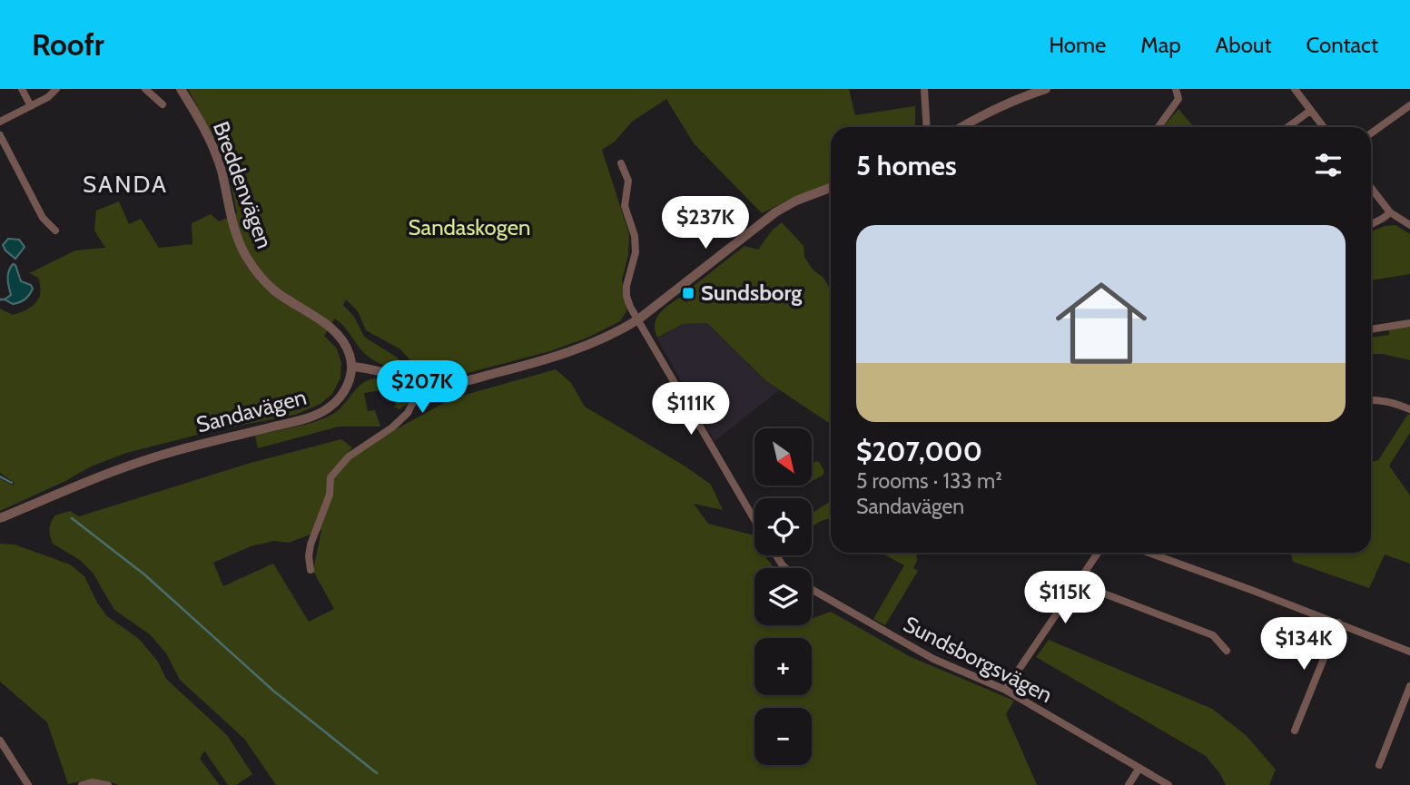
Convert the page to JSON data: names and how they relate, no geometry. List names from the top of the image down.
{
  "streets": {
    "street": ["Breddenvägen", "Sandavägen", "Sundsborgsvägen"]
  },
  "crossings": [
    ["Breddenvägen", "Sandavägen"]
  ],
  "districts": ["SANDA"],
  "parks": ["Sandaskogen"],
  "places": {
    "transit": ["Sundsborg"]
  },
  "north": "bottom right",
  "page": {
    "header": "Roofr",
    "nav": [
      "Home",
      "Map",
      "About",
      "Contact"
    ],
    "heading": "5 homes",
    "price": [
      "$237K",
      "$207K",
      "$111K",
      "$115K",
      "$134K"
    ],
    "list": [
      {
        "name": "$207,000",
        "note": "5 rooms · 133 m² · Sandavägen"
      }
    ],
    "map_buttons": ["+", "−"]
  }
}
